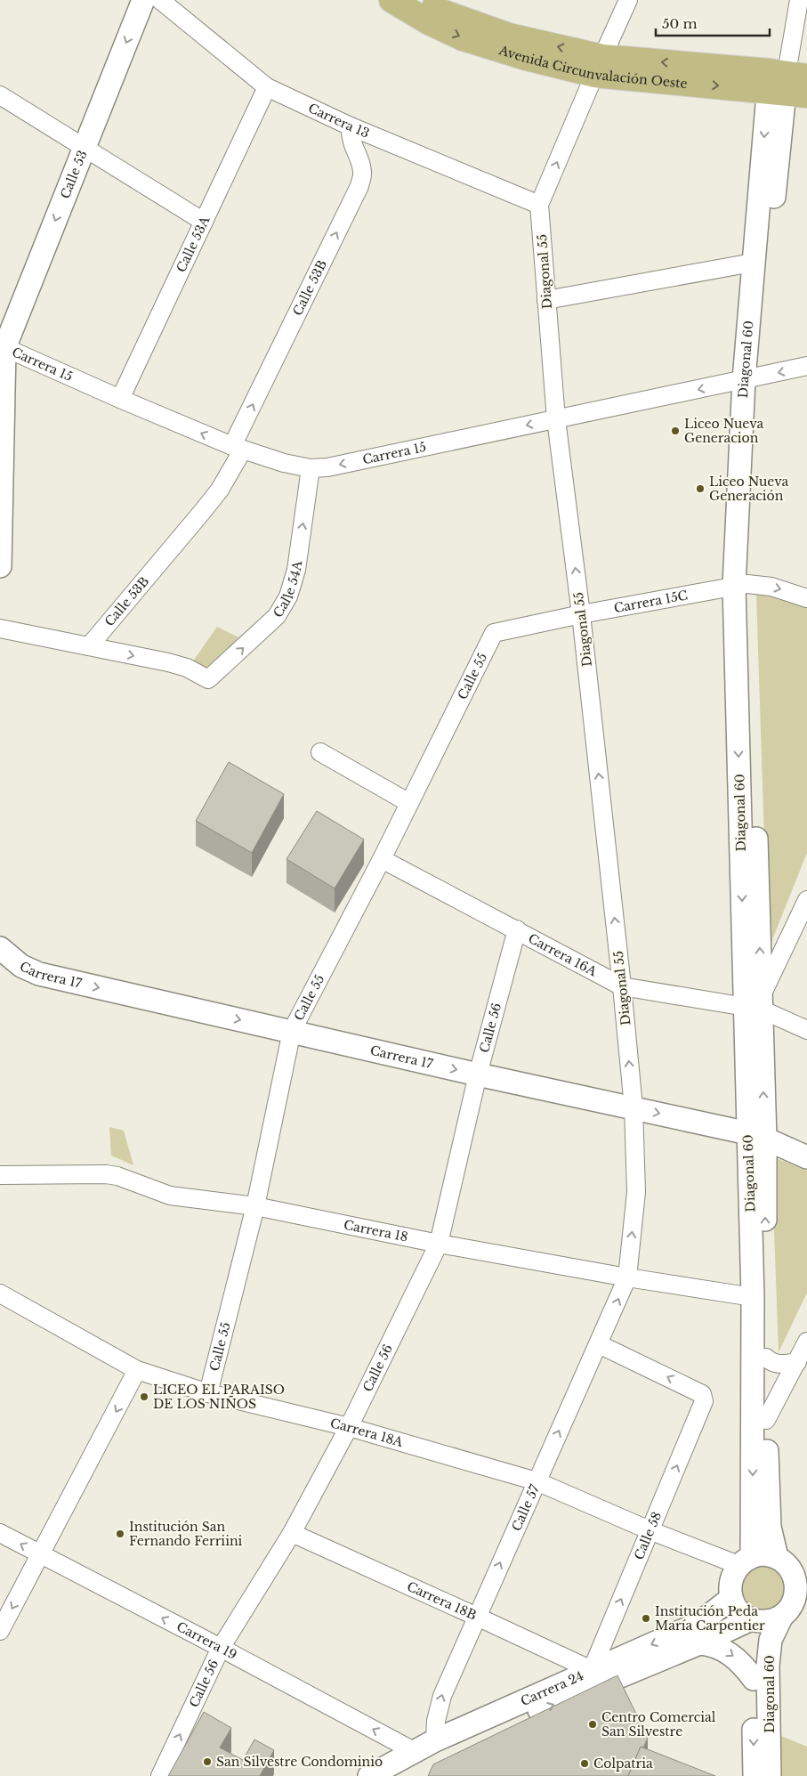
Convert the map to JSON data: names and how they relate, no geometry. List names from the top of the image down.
{
  "streets": {
    "main road": ["Avenida Circunvalación Oeste"],
    "street": [
      "Carrera 13",
      "Calle 53",
      "Calle 53A",
      "Diagonal 55",
      "Calle 53B",
      "Diagonal 60",
      "Carrera 15",
      "Calle 54A",
      "Carrera 15C",
      "Calle 55",
      "Carrera 16A",
      "Carrera 17",
      "Calle 56",
      "Carrera 18",
      "Carrera 18A",
      "Calle 57",
      "Calle 58",
      "Carrera 18B",
      "Carrera 19",
      "Carrera 24"
    ]
  },
  "crossings": [
    ["Avenida Circunvalación Oeste", "Diagonal 55"],
    ["Avenida Circunvalación Oeste", "Diagonal 60"],
    ["Carrera 13", "Calle 53A"],
    ["Carrera 13", "Diagonal 55"],
    ["Carrera 13", "Calle 53B"],
    ["Calle 53", "Carrera 15"],
    ["Calle 53A", "Carrera 15"],
    ["Diagonal 55", "Carrera 15"],
    ["Diagonal 55", "Carrera 15C"],
    ["Diagonal 55", "Carrera 16A"],
    ["Diagonal 55", "Carrera 17"],
    ["Diagonal 55", "Carrera 18"],
    ["Diagonal 55", "Calle 57"],
    ["Calle 53B", "Carrera 15"],
    ["Calle 53B", "Calle 54A"],
    ["Diagonal 60", "Carrera 15"],
    ["Diagonal 60", "Carrera 15C"],
    ["Diagonal 60", "Carrera 16A"],
    ["Diagonal 60", "Carrera 17"],
    ["Diagonal 60", "Carrera 18"],
    ["Diagonal 60", "Carrera 18A"],
    ["Diagonal 60", "Carrera 24"],
    ["Carrera 15", "Calle 54A"],
    ["Carrera 15C", "Calle 55"],
    ["Calle 55", "Carrera 16A"],
    ["Calle 55", "Carrera 17"],
    ["Calle 55", "Carrera 18"],
    ["Calle 55", "Carrera 18A"],
    ["Carrera 16A", "Calle 56"],
    ["Carrera 17", "Calle 56"],
    ["Calle 56", "Carrera 18"],
    ["Calle 56", "Carrera 18A"],
    ["Calle 56", "Carrera 18B"],
    ["Calle 56", "Carrera 19"],
    ["Carrera 18", "Calle 57"],
    ["Carrera 18A", "Calle 57"],
    ["Carrera 18A", "Calle 58"],
    ["Carrera 18A", "Carrera 24"],
    ["Calle 57", "Calle 58"],
    ["Calle 57", "Carrera 18B"],
    ["Calle 57", "Carrera 24"],
    ["Calle 58", "Carrera 18B"],
    ["Calle 58", "Carrera 24"],
    ["Carrera 18B", "Carrera 24"],
    ["Carrera 19", "Carrera 24"]
  ],
  "one_way": [
    "Calle 53",
    "Diagonal 55",
    "Calle 53B",
    "Carrera 17",
    "Calle 57",
    "Carrera 19"
  ],
  "places": [
    "Liceo Nueva Generacion",
    "Liceo Nueva Generación",
    "LICEO EL PARAISO DE LOS NIÑOS",
    "Institución San Fernando Ferriini",
    "Institución Peda María Carpentier",
    "Centro Comercial San Silvestre",
    "San Silvestre Condominio",
    "Colpatria"
  ],
  "scale_bar": "50 m"
}
